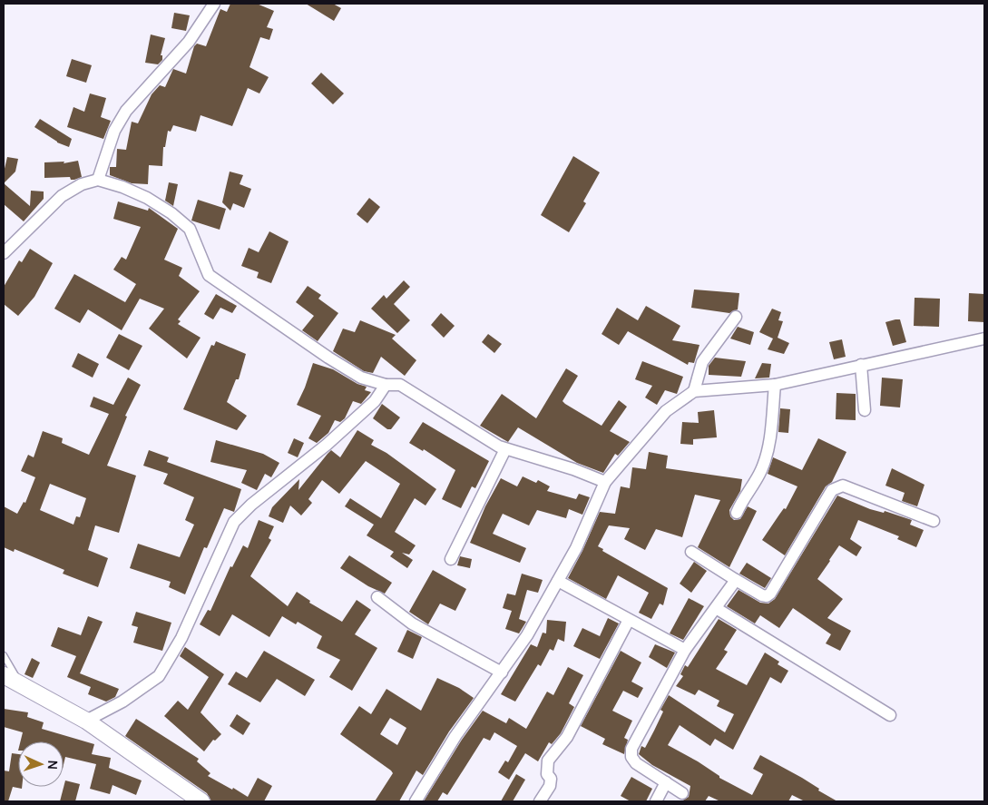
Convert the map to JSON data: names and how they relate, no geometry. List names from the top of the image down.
{
  "north": "right"
}
